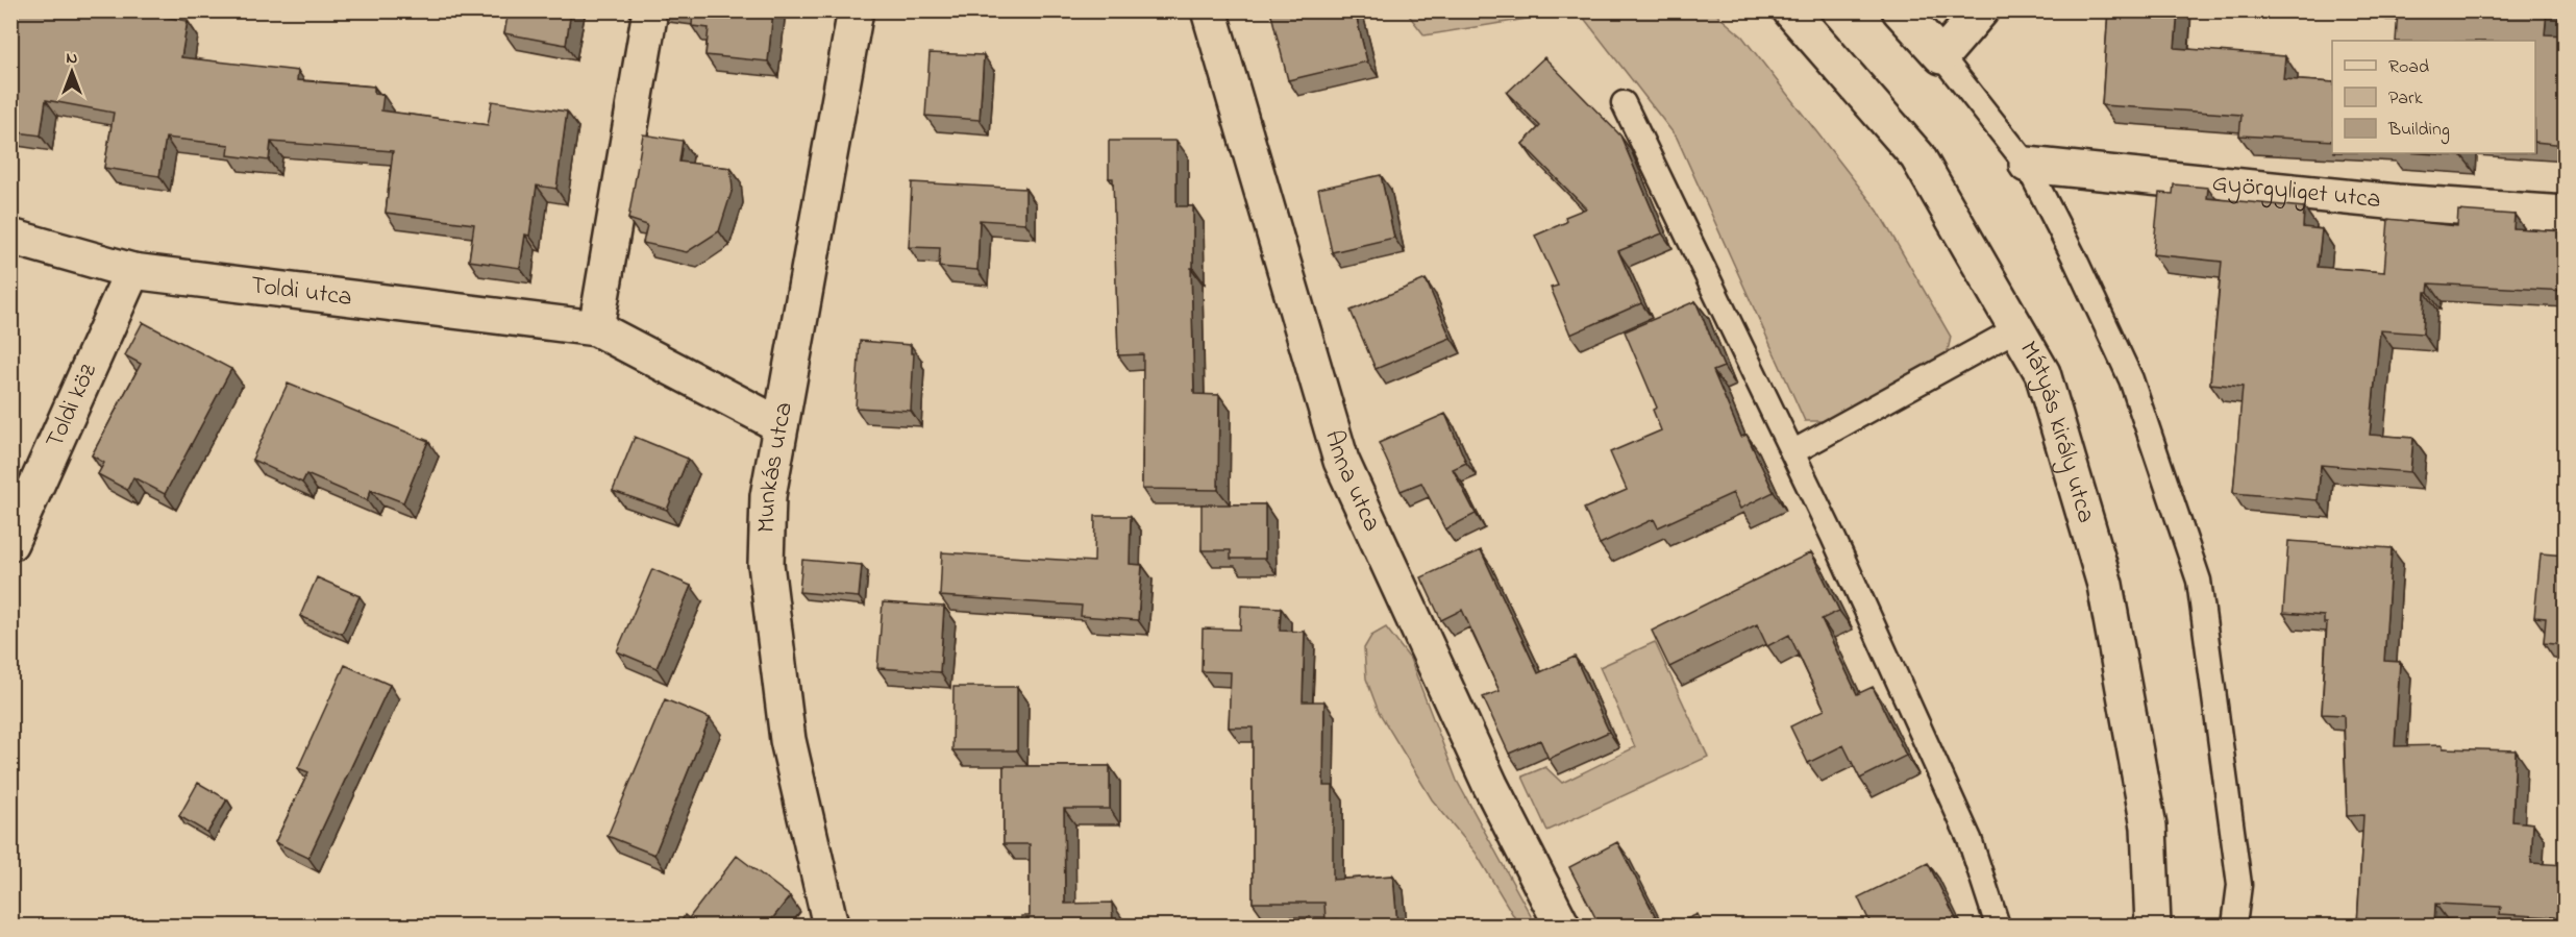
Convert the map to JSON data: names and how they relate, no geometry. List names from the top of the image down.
{
  "streets": {
    "street": [
      "Györgyliget utca",
      "Toldi utca",
      "Toldi köz",
      "Mátyás király utca",
      "Munkás utca",
      "Anna utca"
    ]
  },
  "crossings": [
    ["Toldi utca", "Toldi köz"],
    ["Toldi utca", "Munkás utca"]
  ],
  "legend": ["Road", "Park", "Building"],
  "north": "top"
}
